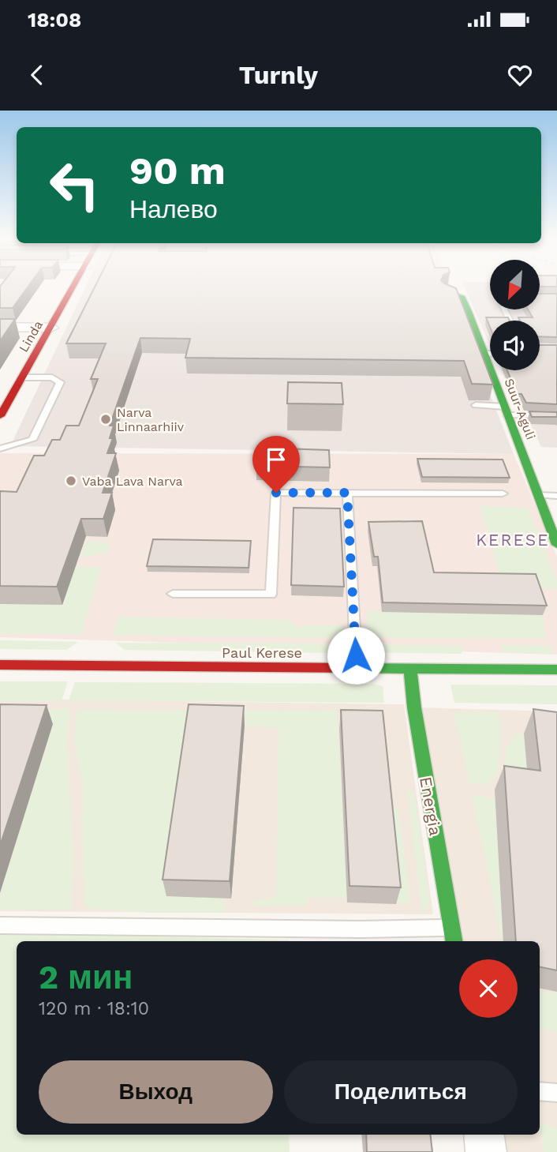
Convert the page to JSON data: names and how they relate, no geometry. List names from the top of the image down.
{
  "streets": {
    "main road": [
      "Linda",
      "Suur-Aguli",
      "Paul Kerese",
      "Energia"
    ]
  },
  "crossings": [
    ["Paul Kerese", "Energia"]
  ],
  "districts": ["KERESE"],
  "places": ["Narva Linnaarhiiv", "Vaba Lava Narva"],
  "north": "bottom left",
  "page": {
    "status": "18:08",
    "header": "Turnly",
    "turn": ["90 m", "Налево"],
    "heading": ["2 мин", "120 m · 18:10"],
    "buttons": ["Выход", "Поделиться"]
  }
}
